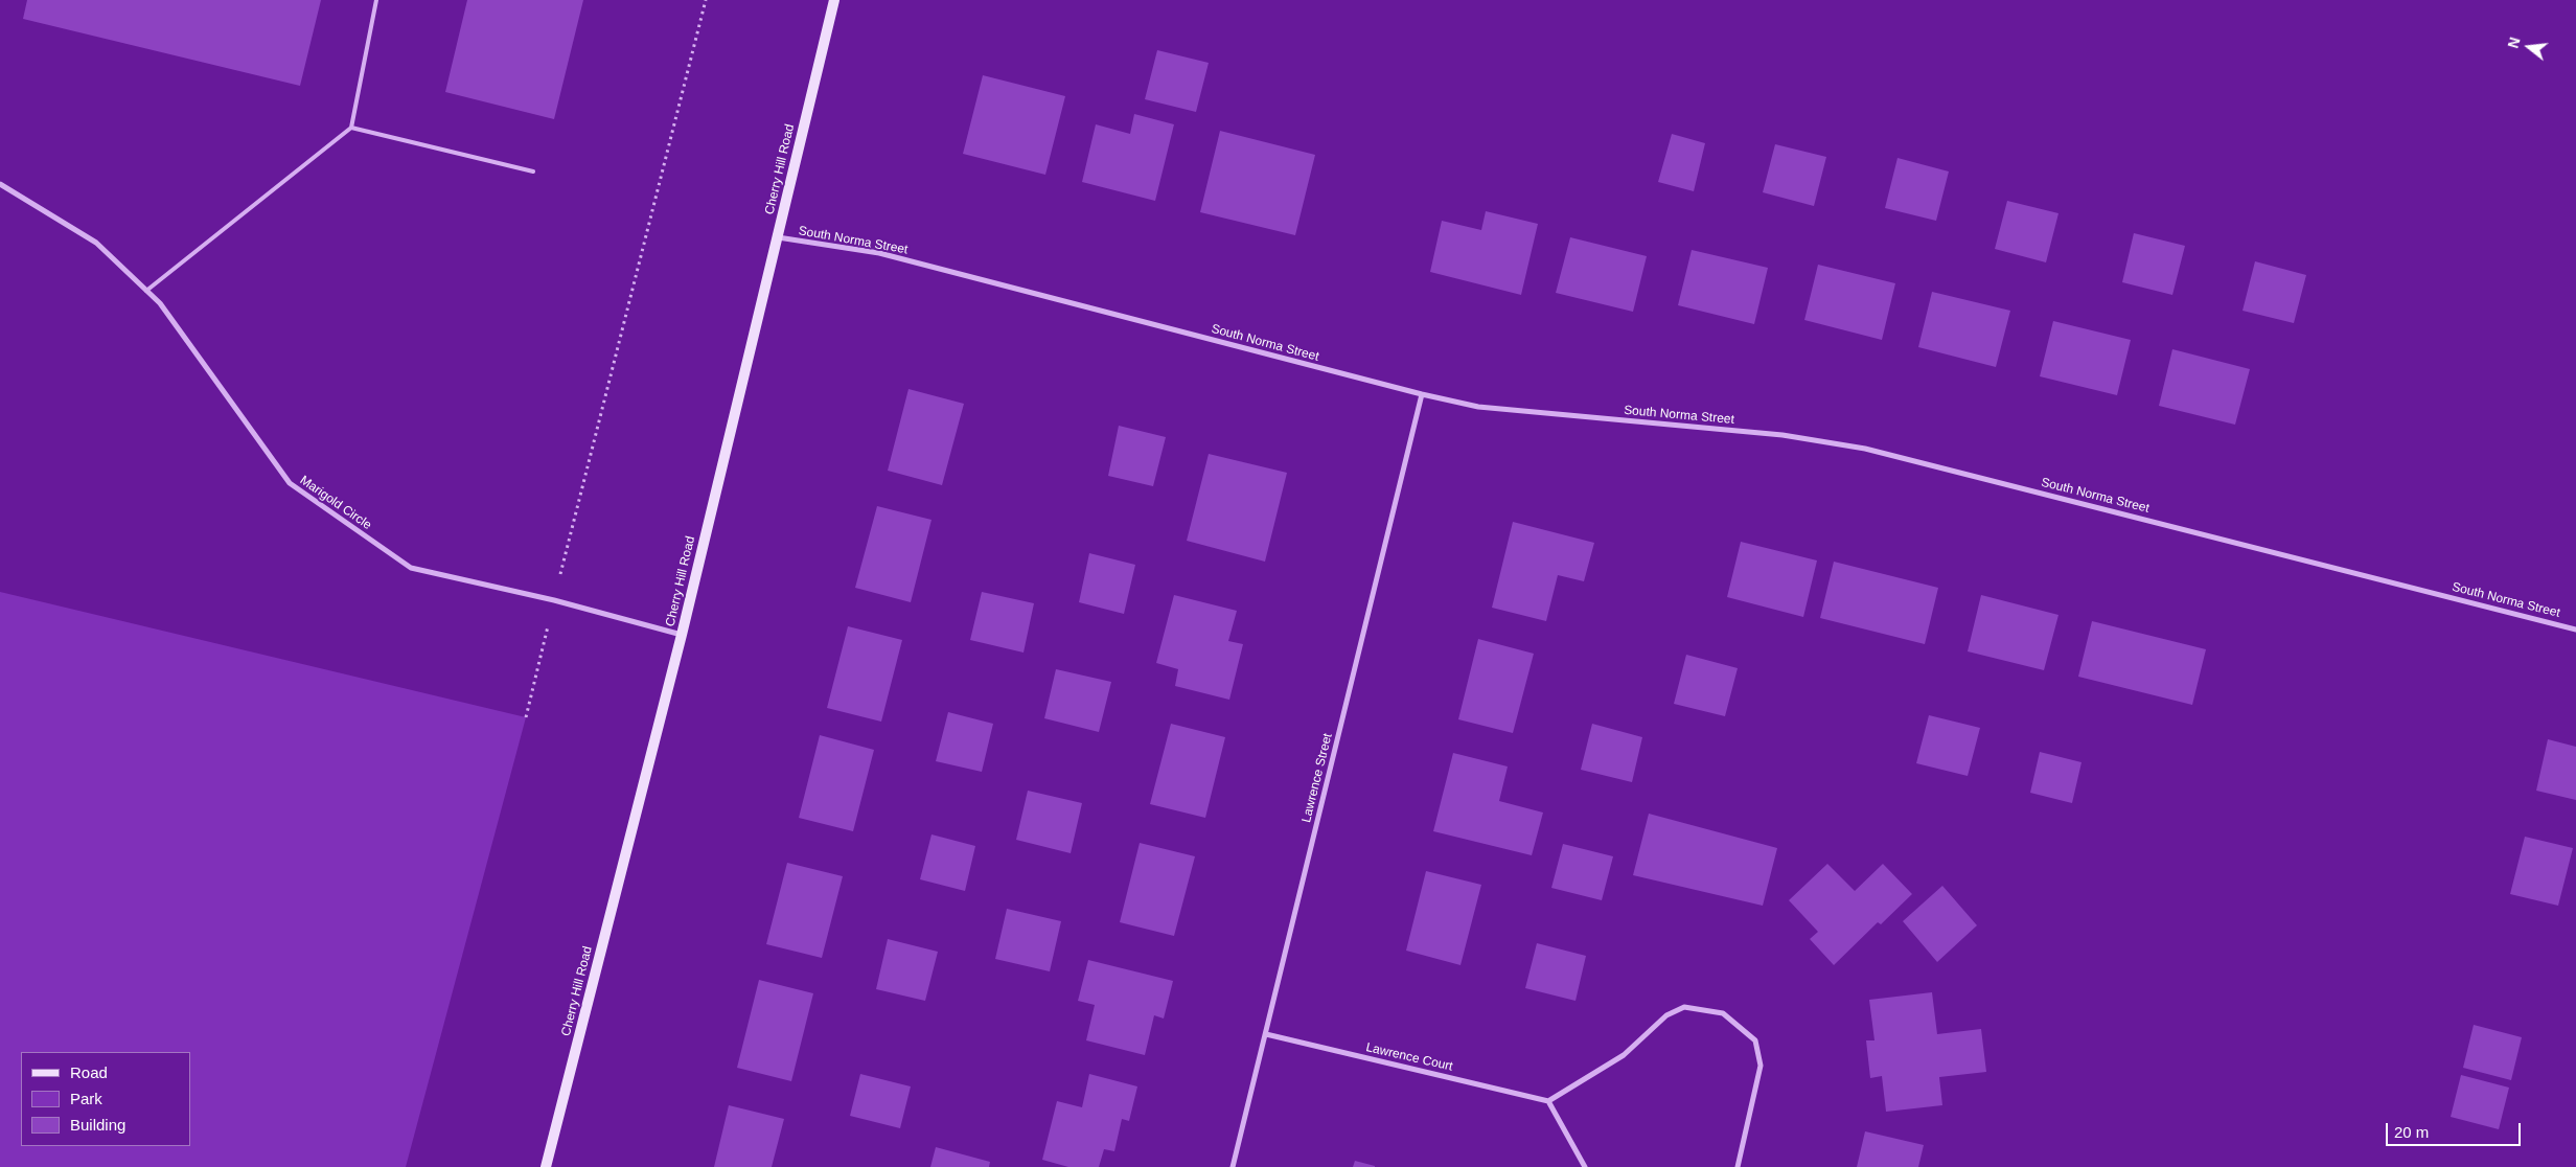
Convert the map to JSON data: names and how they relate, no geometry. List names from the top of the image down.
{
  "streets": {
    "main road": ["Cherry Hill Road"],
    "street": [
      "South Norma Street",
      "Marigold Circle",
      "Lawrence Street",
      "Lawrence Court"
    ]
  },
  "crossings": [
    ["Cherry Hill Road", "South Norma Street"],
    ["Cherry Hill Road", "Marigold Circle"],
    ["South Norma Street", "Lawrence Street"],
    ["Lawrence Street", "Lawrence Court"]
  ],
  "legend": ["Road", "Park", "Building"],
  "scale_bar": "20 m",
  "north": "left"
}
